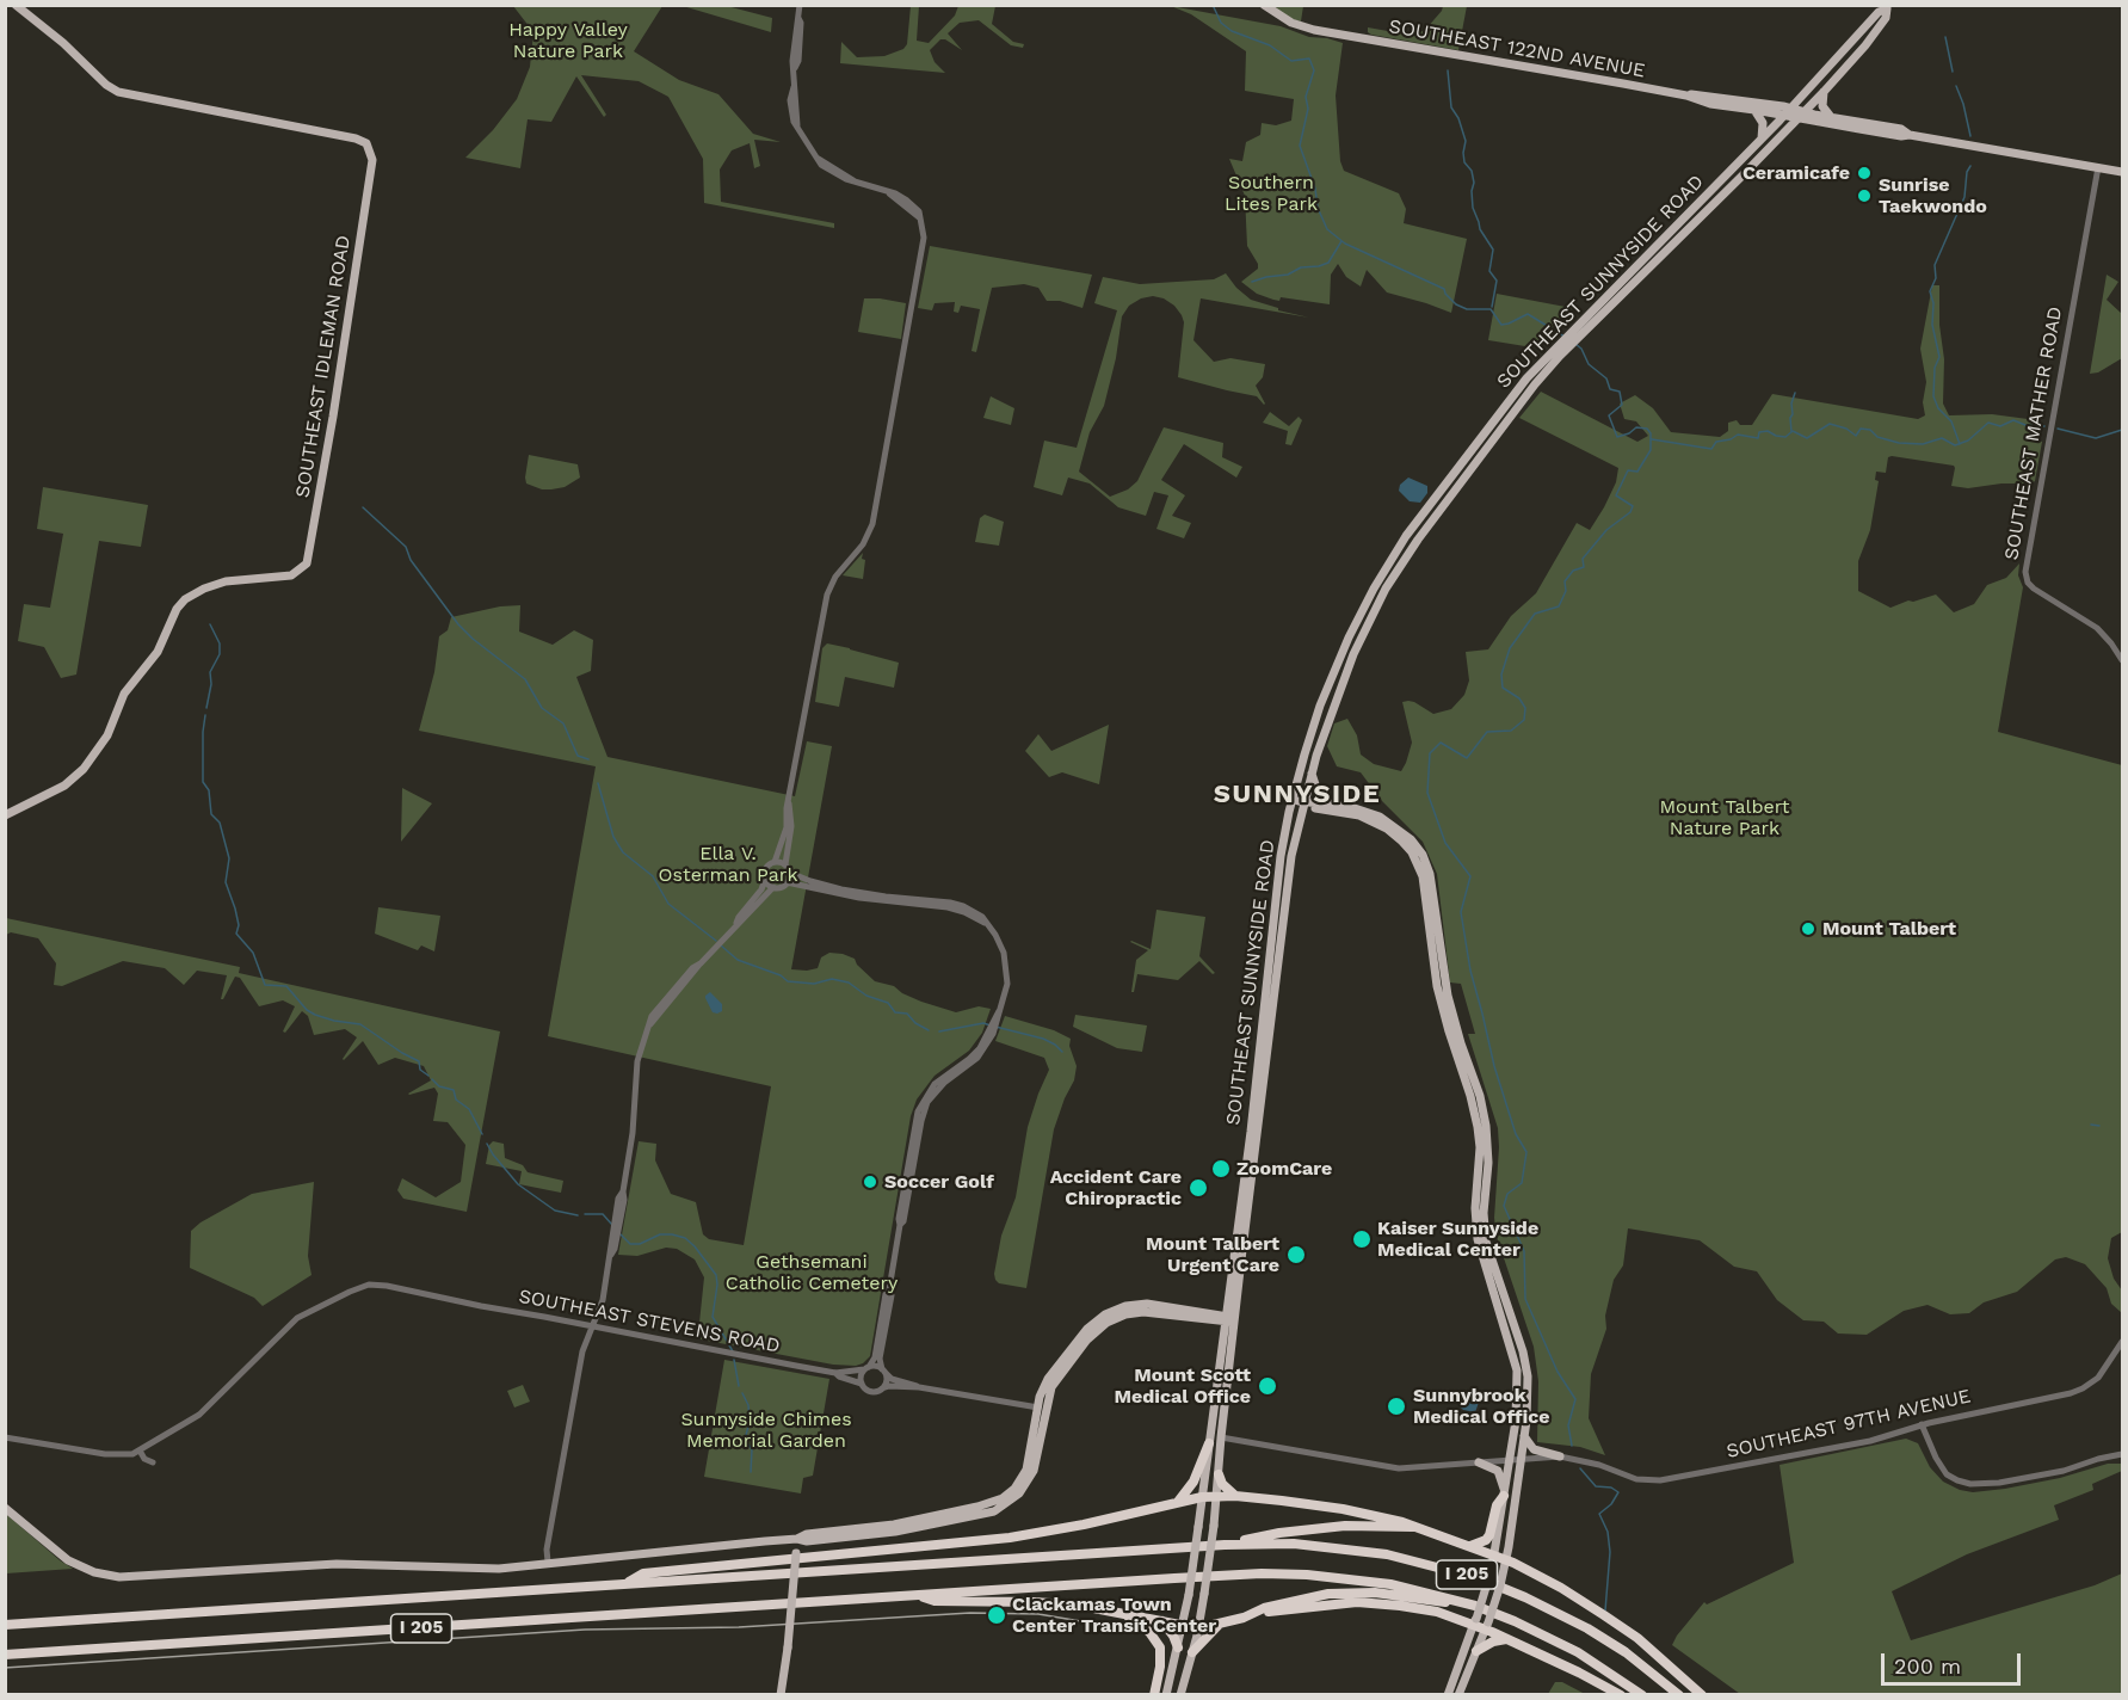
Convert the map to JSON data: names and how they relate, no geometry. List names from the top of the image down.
{
  "streets": {
    "highway": ["I 205"],
    "main road": ["SOUTHEAST 122ND AVENUE", "SOUTHEAST SUNNYSIDE ROAD", "SOUTHEAST IDLEMAN ROAD"],
    "street": ["SOUTHEAST MATHER ROAD", "SOUTHEAST STEVENS ROAD", "SOUTHEAST 97TH AVENUE"]
  },
  "crossings": [
    ["SOUTHEAST 122ND AVENUE", "SOUTHEAST SUNNYSIDE ROAD"],
    ["SOUTHEAST 122ND AVENUE", "SOUTHEAST MATHER ROAD"],
    ["SOUTHEAST SUNNYSIDE ROAD", "SOUTHEAST 97TH AVENUE"]
  ],
  "districts": ["SUNNYSIDE"],
  "parks": [
    "Happy Valley Nature Park",
    "Southern Lites Park",
    "Mount Talbert Nature Park",
    "Ella V. Osterman Park",
    "Gethsemani Catholic Cemetery",
    "Sunnyside Chimes Memorial Garden"
  ],
  "places": [
    "Ceramicafe",
    "Sunrise Taekwondo",
    "Mount Talbert",
    "ZoomCare",
    "Soccer Golf",
    "Accident Care Chiropractic",
    "Kaiser Sunnyside Medical Center",
    "Mount Talbert Urgent Care",
    "Mount Scott Medical Office",
    "Sunnybrook Medical Office",
    "Clackamas Town Center Transit Center"
  ],
  "scale_bar": "200 m"
}
